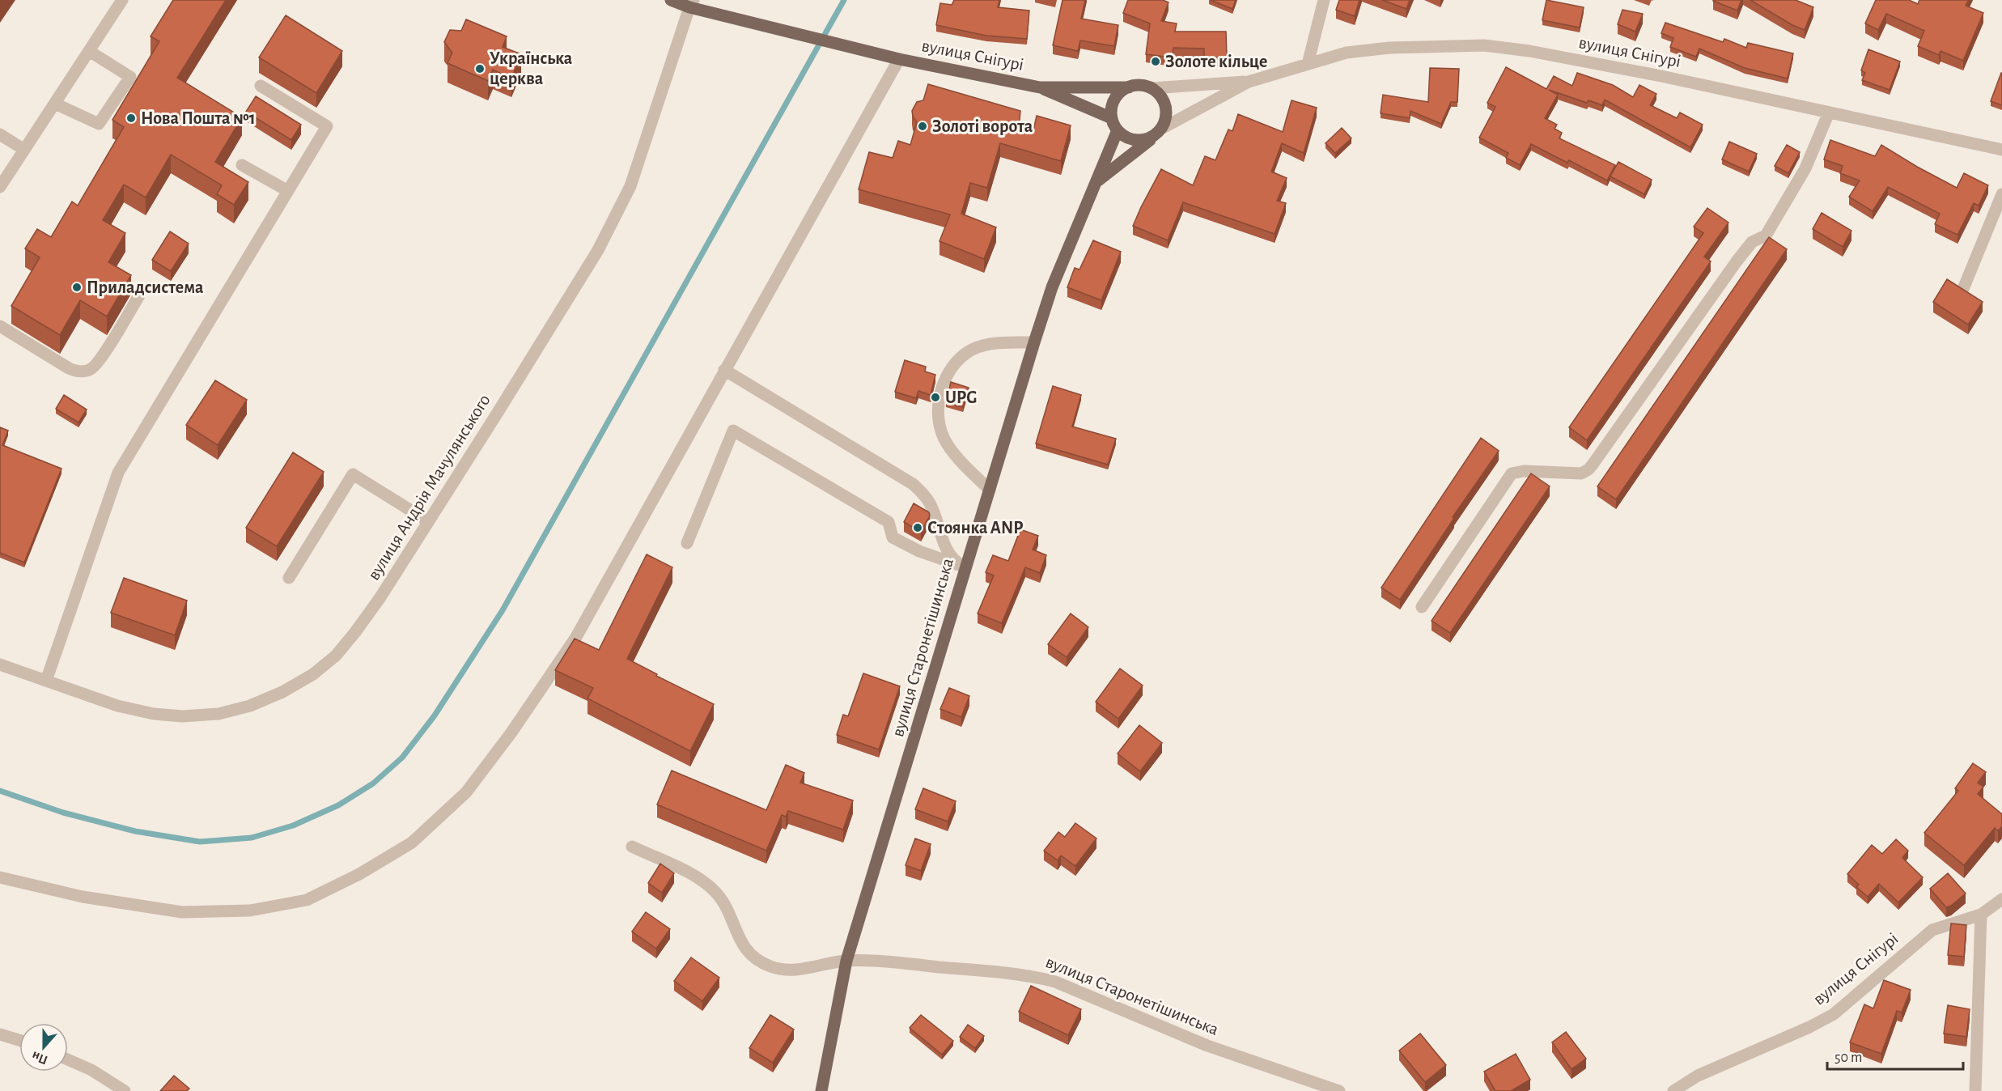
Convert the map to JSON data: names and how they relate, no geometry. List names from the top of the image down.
{
  "streets": {
    "main road": ["вулиця Снігурі", "вулиця Старонетішинська"],
    "street": ["вулиця Андрія Мачулянського"]
  },
  "crossings": [
    ["вулиця Снігурі", "вулиця Андрія Мачулянського"],
    ["вулиця Снігурі", "вулиця Старонетішинська"]
  ],
  "places": [
    "Золоте кільце",
    "Українська церква",
    "Нова Пошта №1",
    "Золоті ворота",
    "Приладсистема",
    "UPG",
    "Стоянка ANP"
  ],
  "scale_bar": "50 m",
  "north": "bottom"
}
